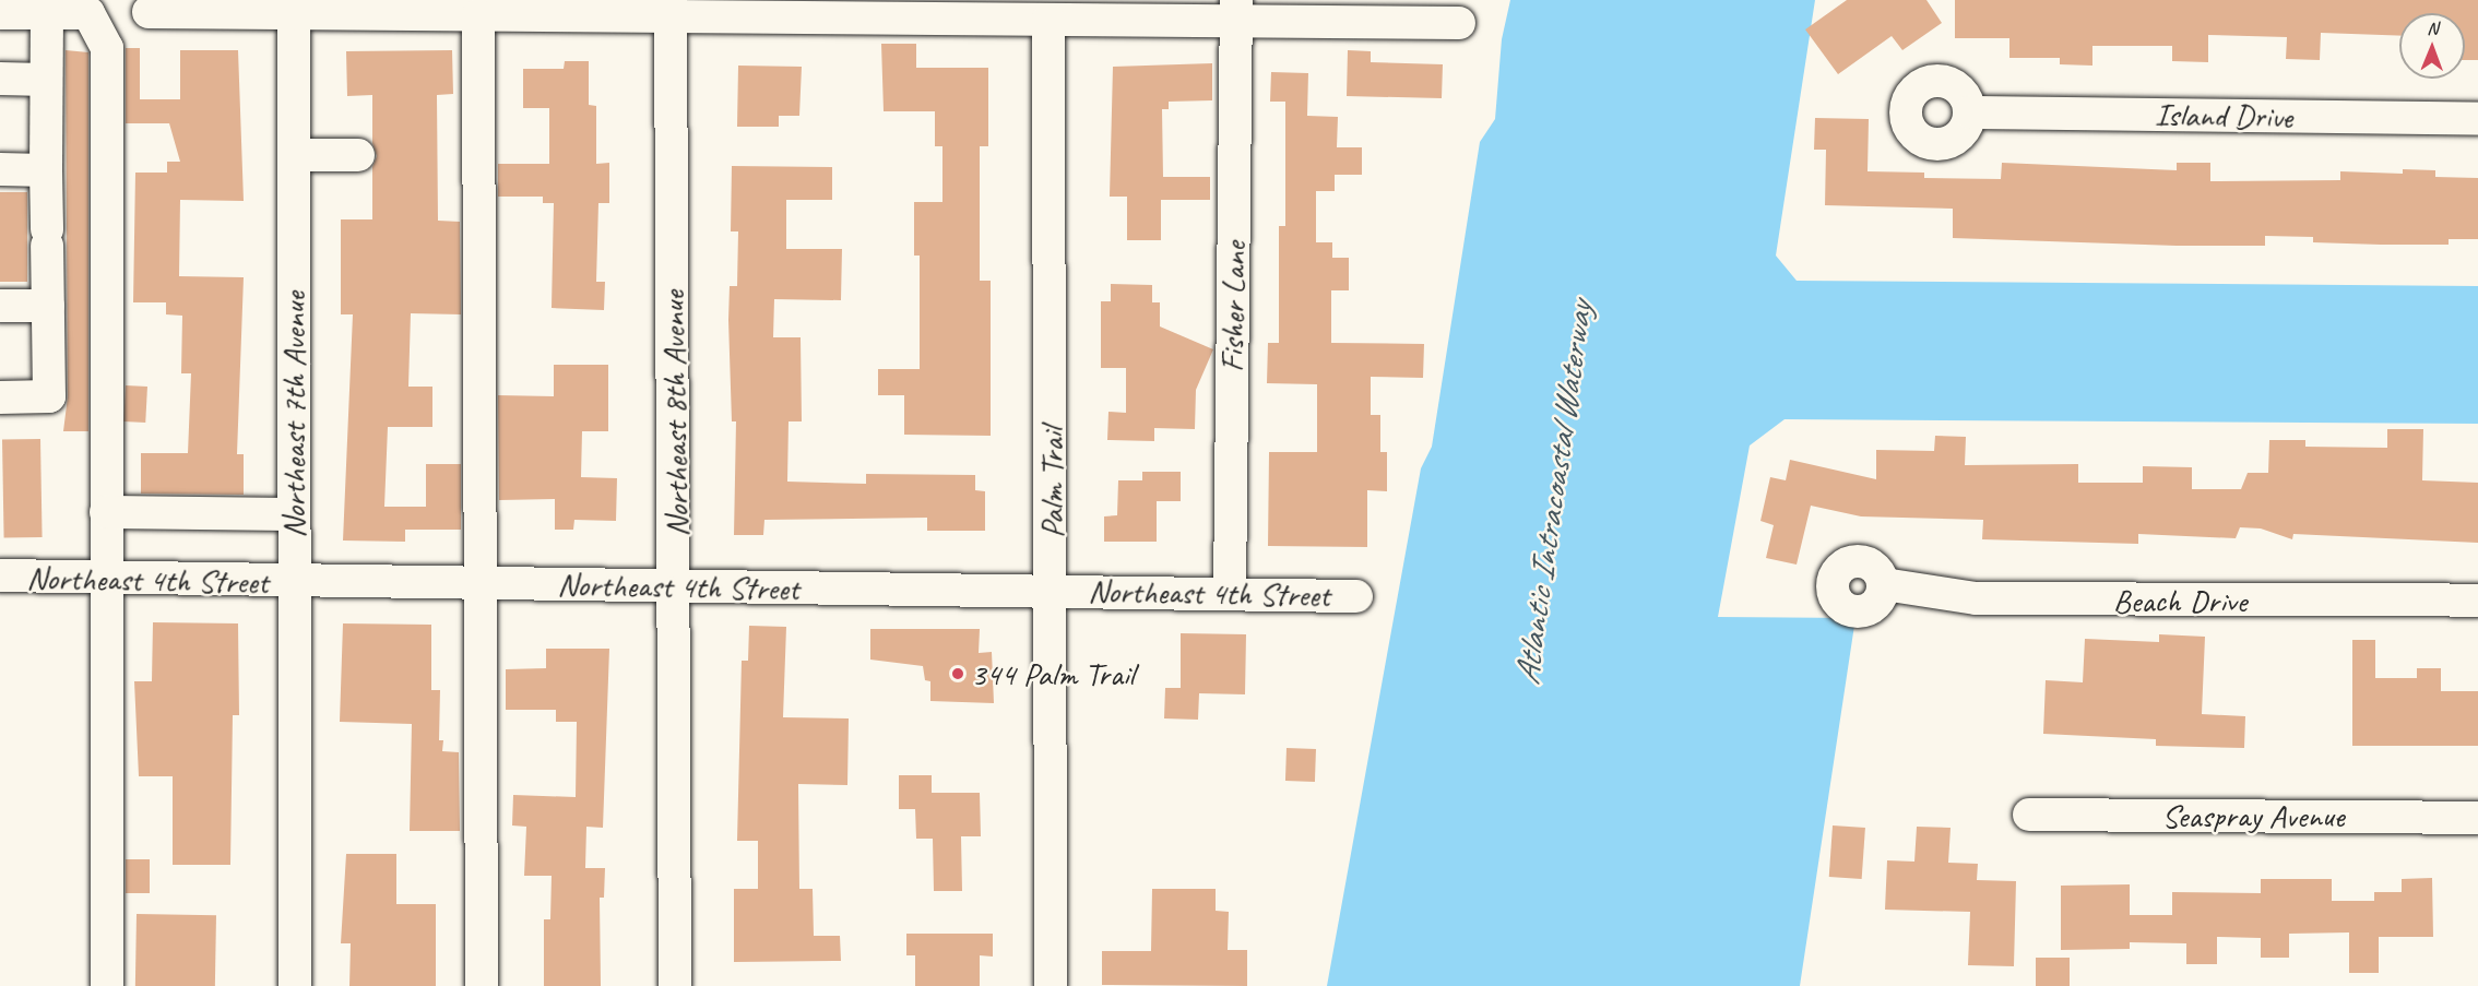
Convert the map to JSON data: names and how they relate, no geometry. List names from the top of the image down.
{
  "streets": {
    "street": [
      "Island Drive",
      "Fisher Lane",
      "Northeast 8th Avenue",
      "Northeast 7th Avenue",
      "Palm Trail",
      "Northeast 4th Street",
      "Beach Drive",
      "Seaspray Avenue"
    ]
  },
  "crossings": [
    ["Fisher Lane", "Northeast 4th Street"],
    ["Northeast 8th Avenue", "Northeast 4th Street"],
    ["Northeast 7th Avenue", "Northeast 4th Street"],
    ["Palm Trail", "Northeast 4th Street"]
  ],
  "water": ["Atlantic Intracoastal Waterway"],
  "places": ["344 Palm Trail"],
  "north": "top"
}
